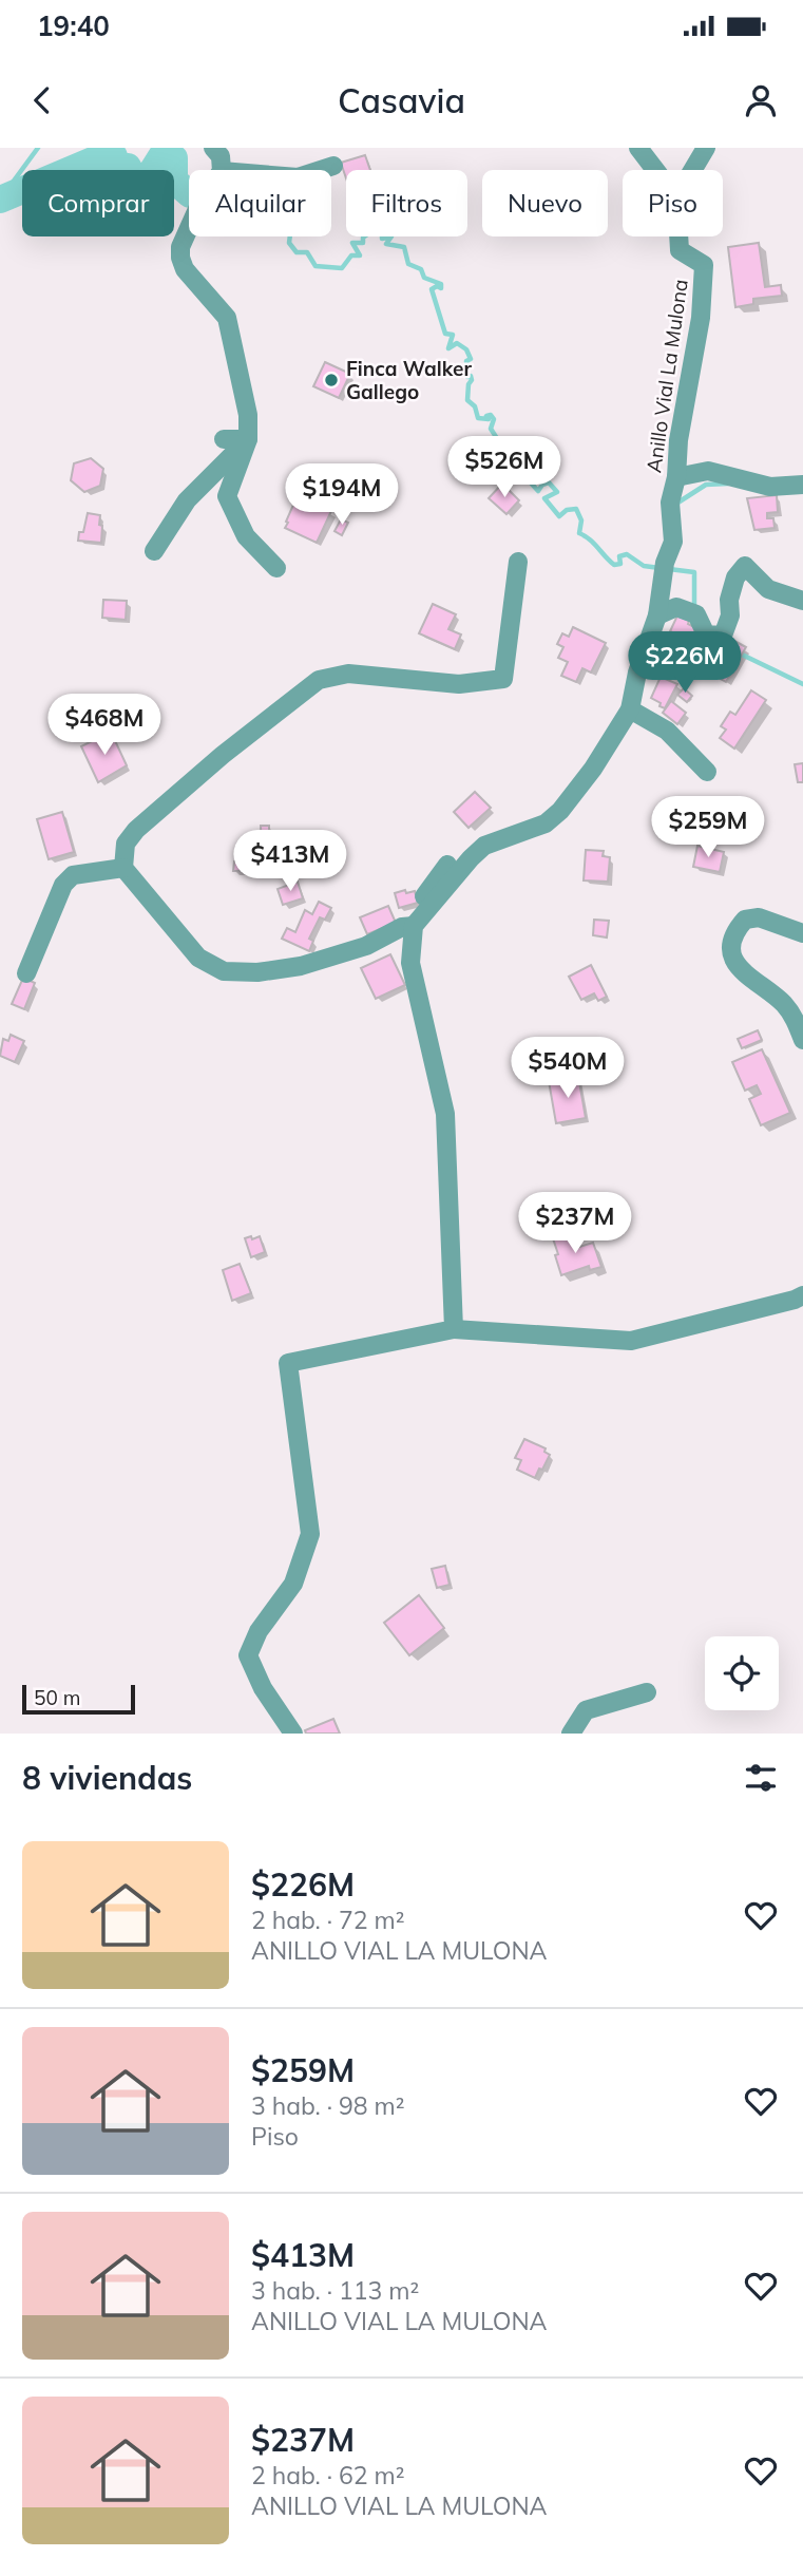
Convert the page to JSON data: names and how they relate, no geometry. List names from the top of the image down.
{
  "streets": {
    "street": ["Anillo Vial La Mulona"]
  },
  "places": ["Finca Walker Gallego"],
  "scale_bar": "50 m",
  "page": {
    "status": "19:40",
    "header": "Casavia",
    "chip": [
      "Comprar",
      "Alquilar",
      "Filtros",
      "Nuevo",
      "Piso"
    ],
    "price": [
      "$526M",
      "$194M",
      "$226M",
      "$468M",
      "$259M",
      "$413M",
      "$540M",
      "$237M"
    ],
    "scale": "50 m",
    "heading": "8 viviendas",
    "list": [
      {
        "name": "$226M",
        "note": "2 hab. · 72 m² · ANILLO VIAL LA MULONA"
      },
      {
        "name": "$259M",
        "note": "3 hab. · 98 m² · Piso"
      },
      {
        "name": "$413M",
        "note": "3 hab. · 113 m² · ANILLO VIAL LA MULONA"
      },
      {
        "name": "$237M",
        "note": "2 hab. · 62 m² · ANILLO VIAL LA MULONA"
      }
    ]
  }
}
